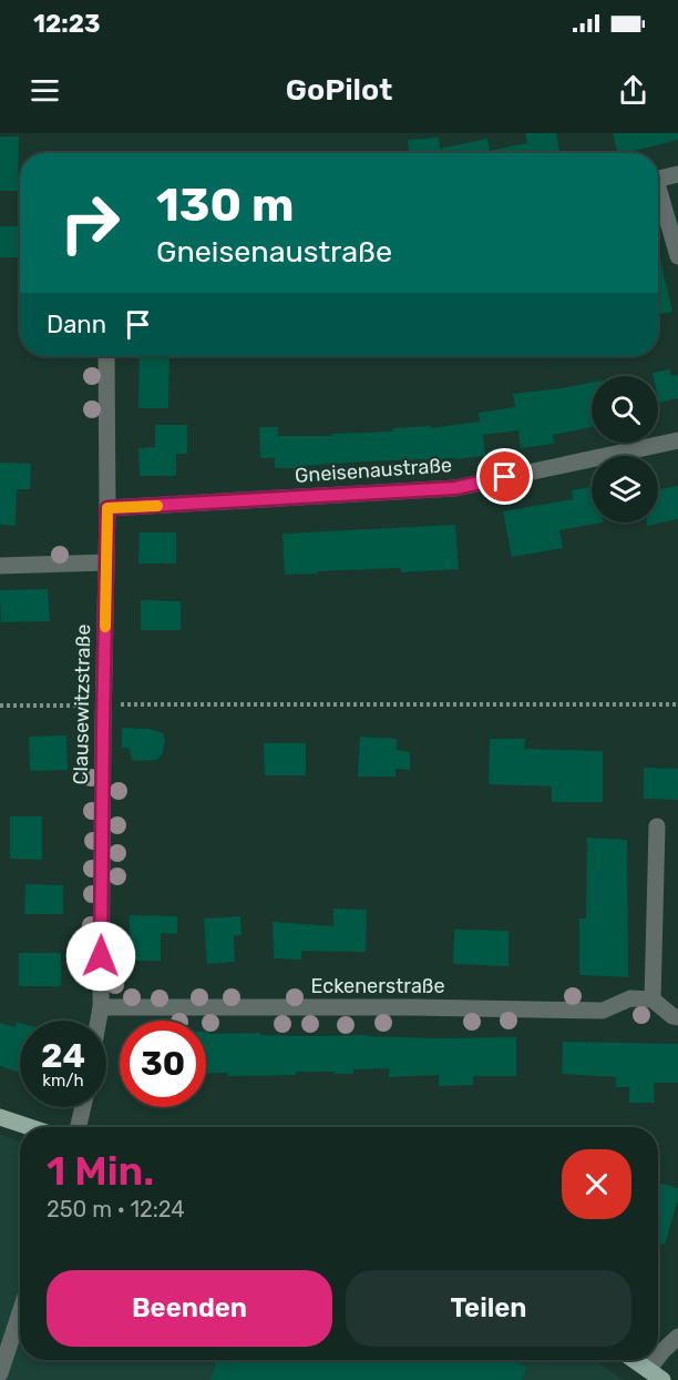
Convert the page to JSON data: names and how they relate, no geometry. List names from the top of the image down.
{
  "streets": {
    "street": ["Gneisenaustraße", "Clausewitzstraße", "Eckenerstraße"]
  },
  "crossings": [
    ["Gneisenaustraße", "Clausewitzstraße"],
    ["Clausewitzstraße", "Eckenerstraße"]
  ],
  "page": {
    "status": "12:23",
    "header": "GoPilot",
    "turn": ["130 m", "Gneisenaustraße"],
    "then": "Dann",
    "speed": "24 km/h",
    "limit": "30",
    "heading": ["1 Min.", "250 m · 12:24"],
    "buttons": ["Beenden", "Teilen"]
  }
}
